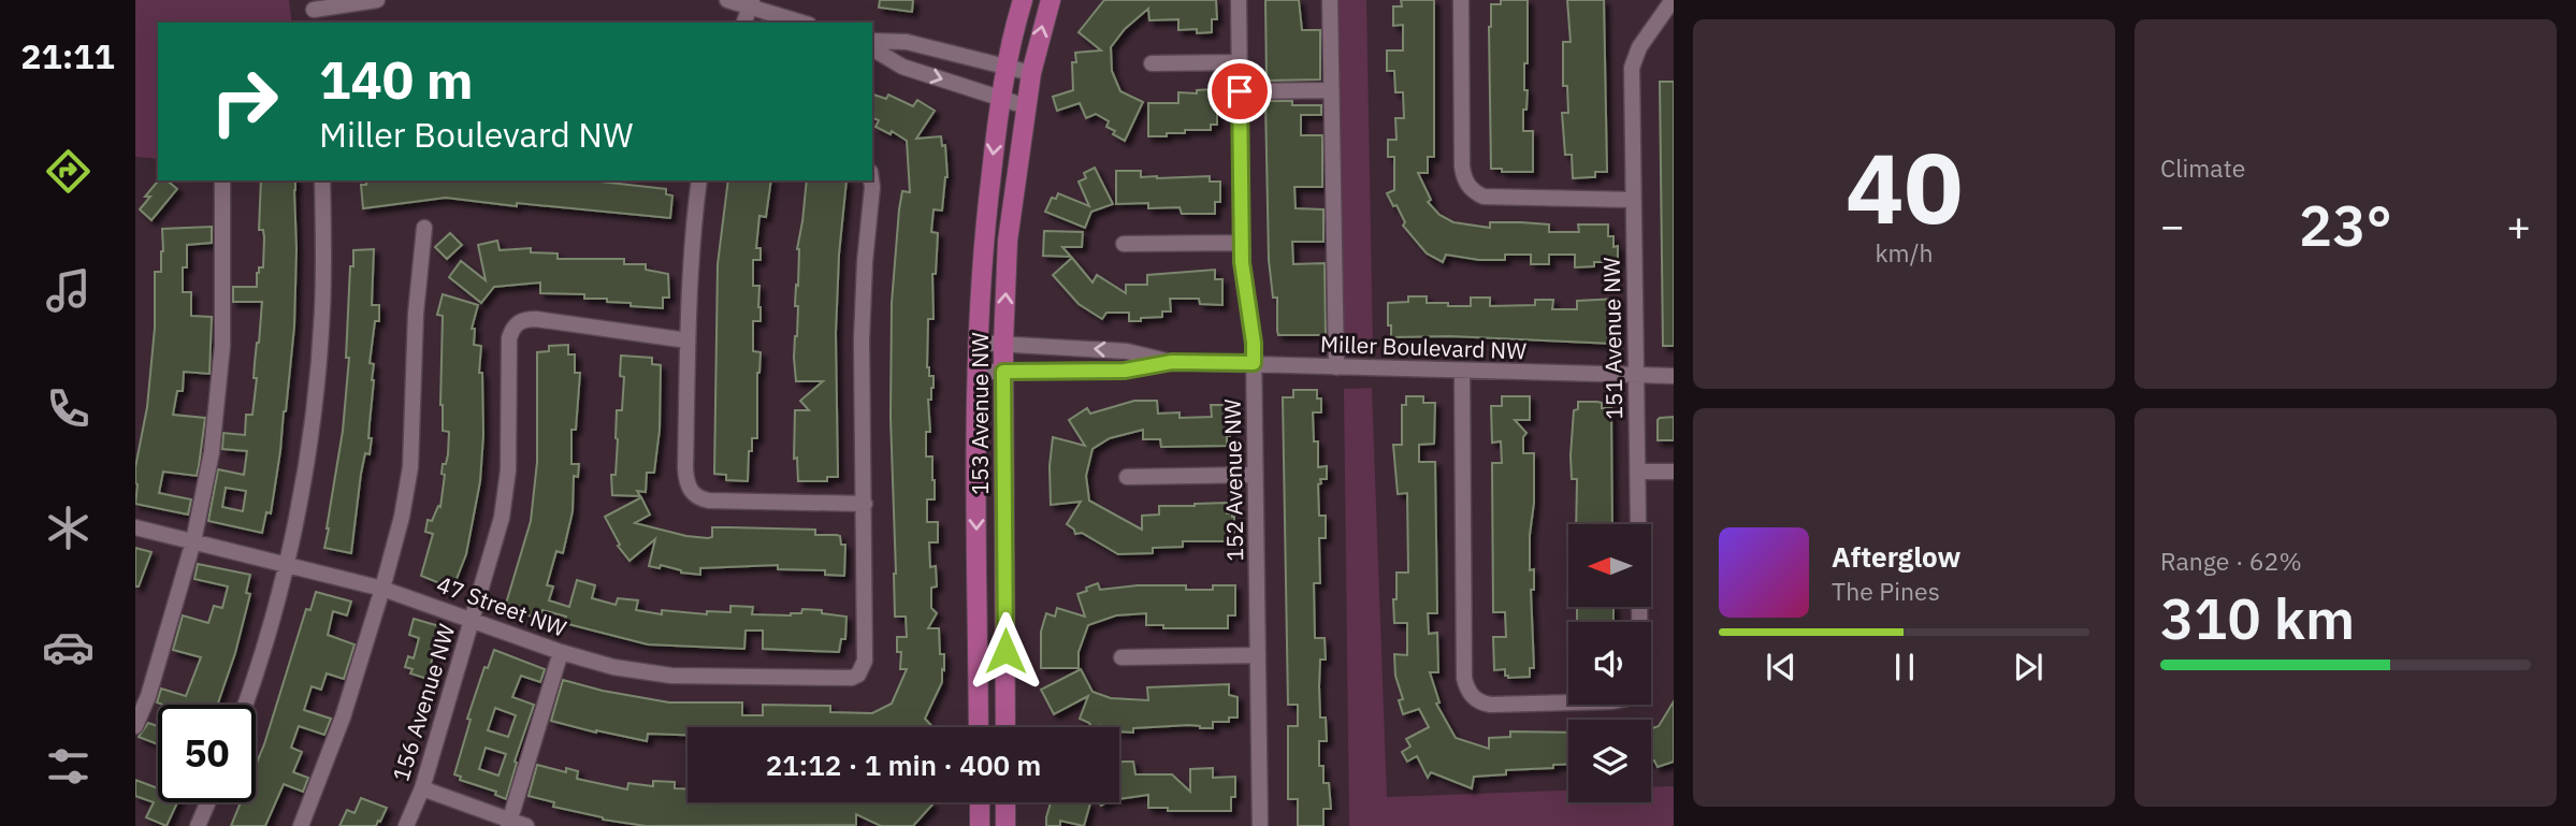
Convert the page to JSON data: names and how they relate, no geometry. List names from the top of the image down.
{
  "streets": {
    "main road": ["153 Avenue NW"],
    "street": [
      "151 Avenue NW",
      "Miller Boulevard NW",
      "152 Avenue NW",
      "47 Street NW",
      "156 Avenue NW"
    ]
  },
  "crossings": [
    ["151 Avenue NW", "Miller Boulevard NW"],
    ["Miller Boulevard NW", "153 Avenue NW"],
    ["Miller Boulevard NW", "152 Avenue NW"],
    ["47 Street NW", "156 Avenue NW"]
  ],
  "north": "left",
  "page": {
    "tabs": "21:11",
    "tile": [
      ["40", "km/h"],
      "Climate",
      ["Range · 62%", "310 km"]
    ],
    "turn": ["140 m", "Miller Boulevard NW"],
    "heat": ["−", "23°", "+"],
    "song": ["Afterglow", "The Pines"],
    "limit": "50",
    "trip": "21:12 · 1 min · 400 m"
  }
}
